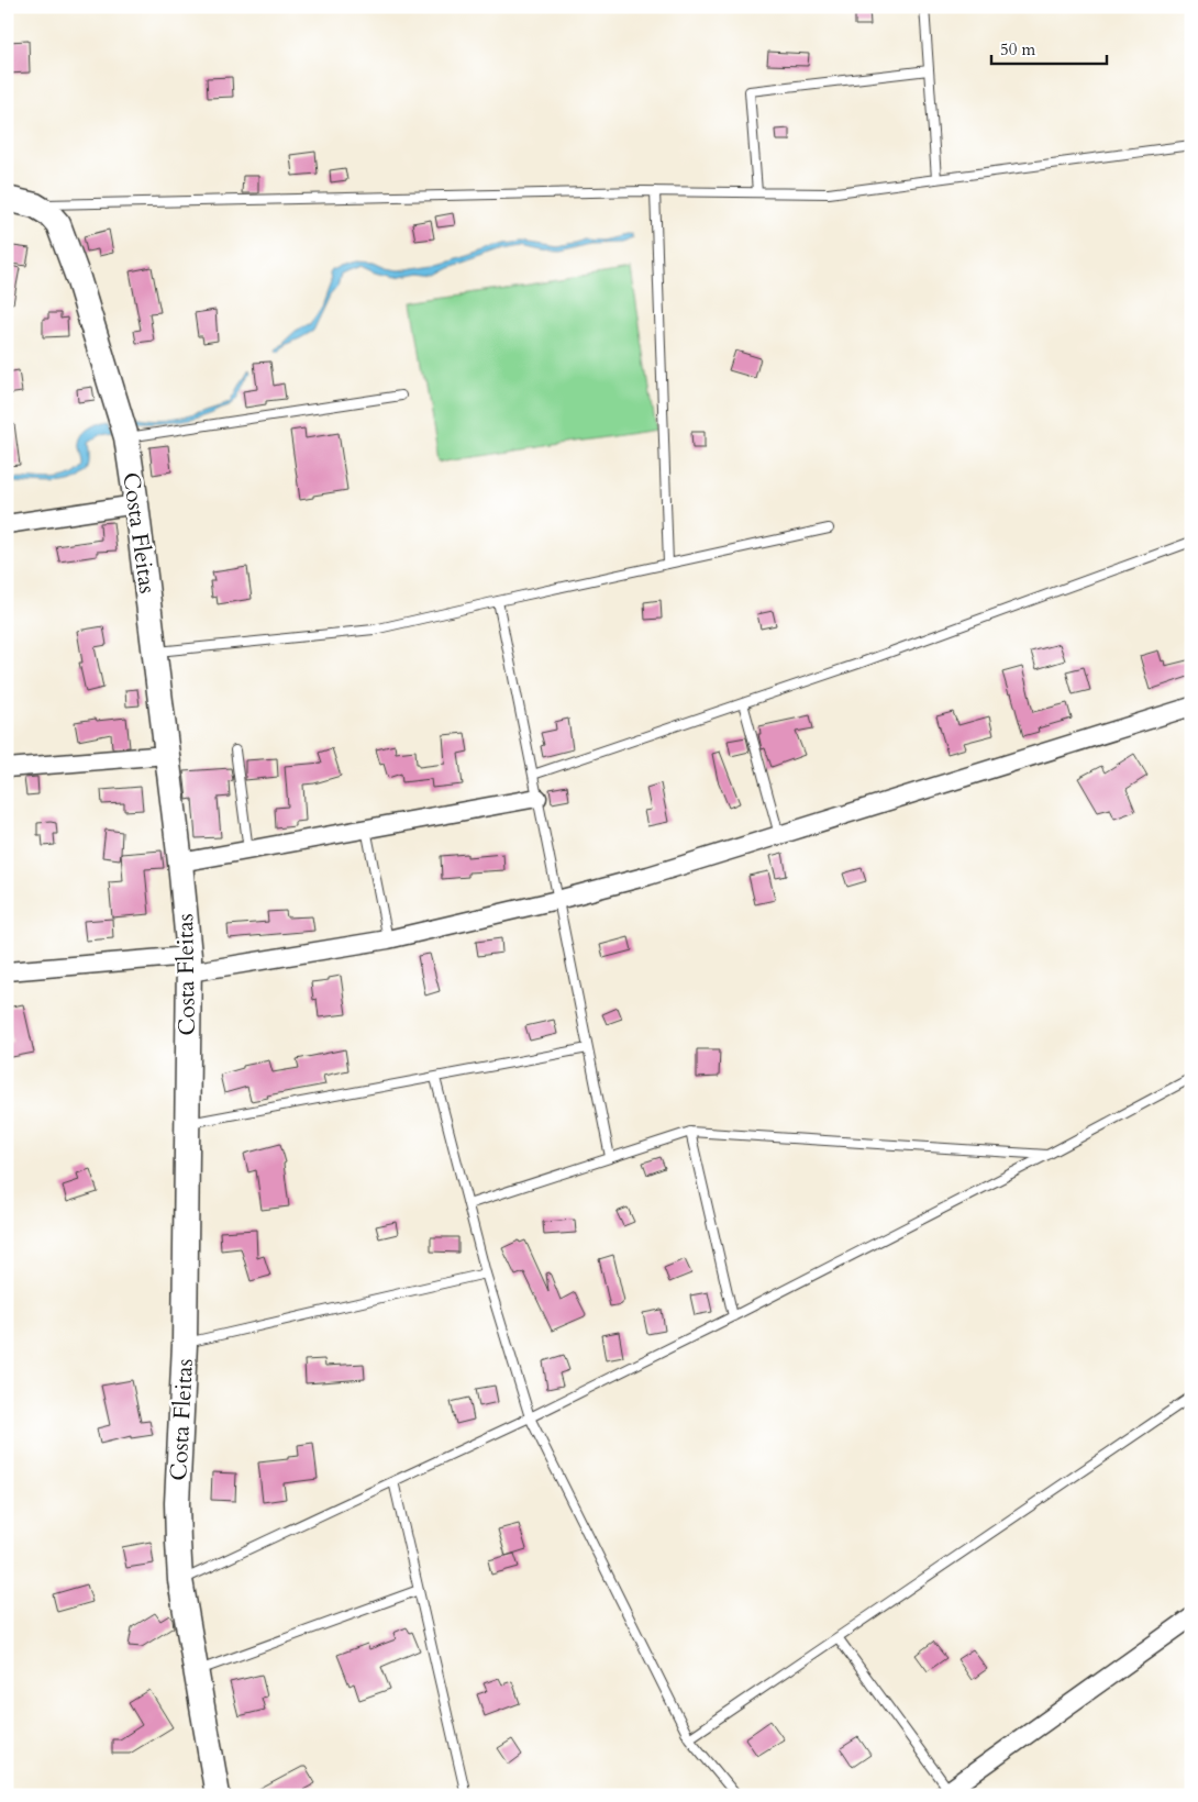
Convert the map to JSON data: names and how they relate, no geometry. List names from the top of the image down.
{
  "streets": {
    "main road": ["Costa Fleitas"]
  },
  "scale_bar": "50 m"
}
